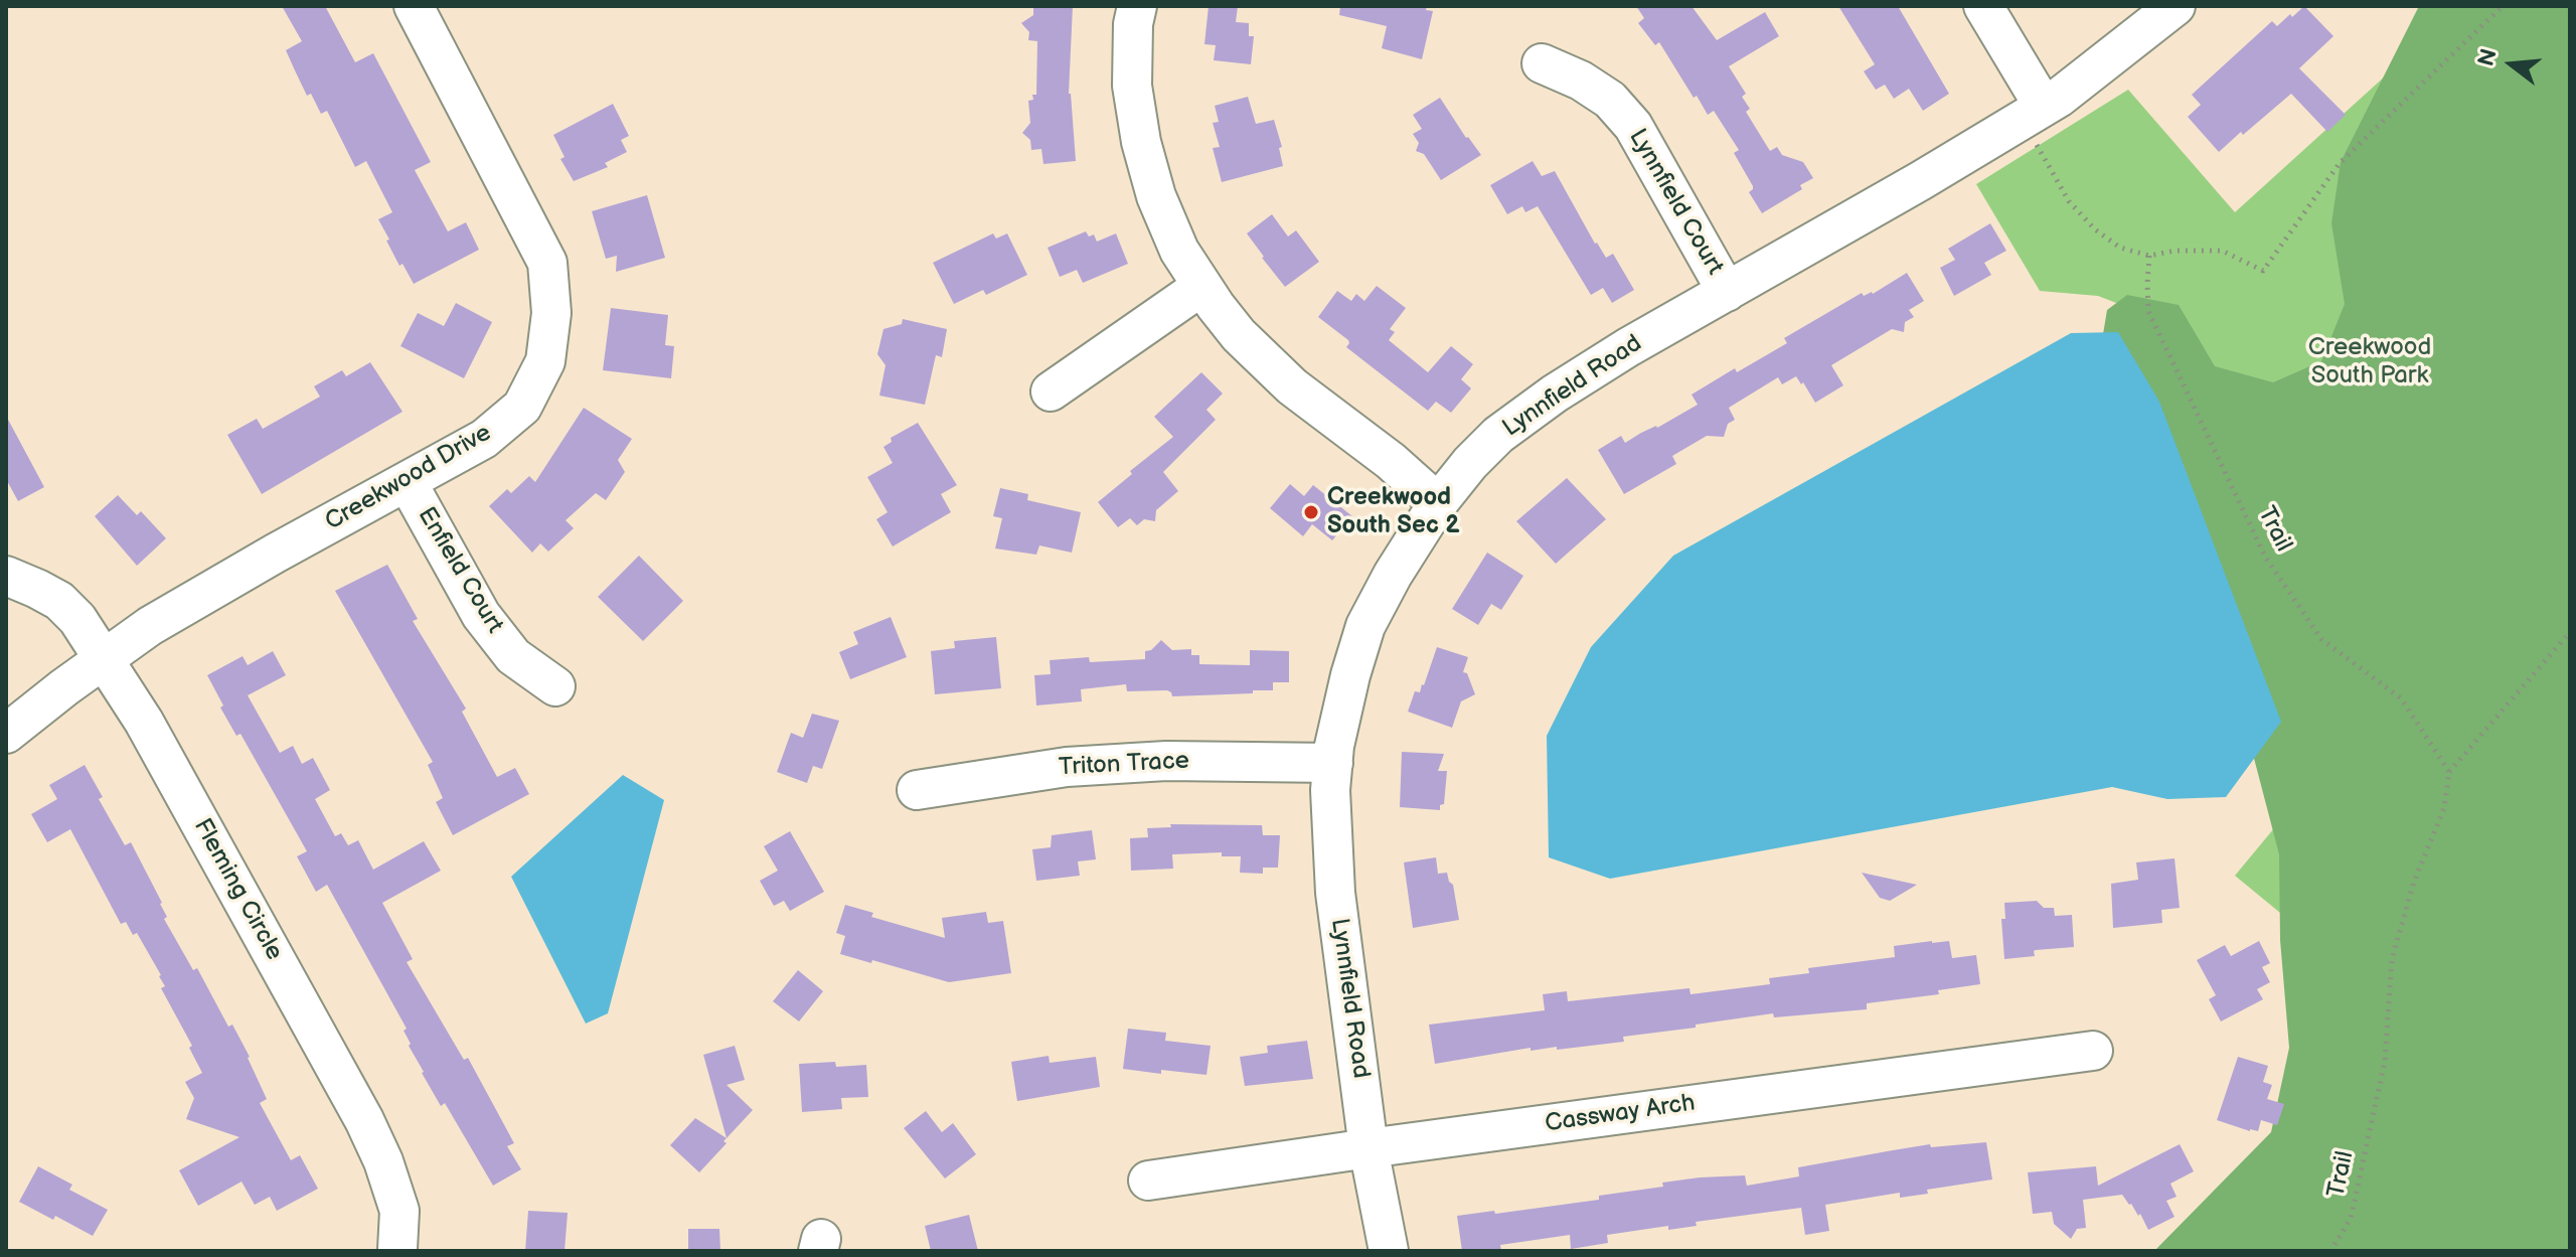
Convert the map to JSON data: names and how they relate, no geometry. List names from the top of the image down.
{
  "streets": {
    "street": [
      "Lynnfield Court",
      "Lynnfield Road",
      "Creekwood Drive",
      "Enfield Court",
      "Triton Trace",
      "Fleming Circle",
      "Cassway Arch"
    ],
    "path": ["Trail"]
  },
  "crossings": [
    ["Lynnfield Court", "Lynnfield Road"],
    ["Lynnfield Road", "Triton Trace"],
    ["Lynnfield Road", "Cassway Arch"],
    ["Creekwood Drive", "Enfield Court"],
    ["Creekwood Drive", "Fleming Circle"]
  ],
  "parks": ["Creekwood South Park"],
  "places": ["Creekwood South Sec 2"],
  "north": "left"
}
